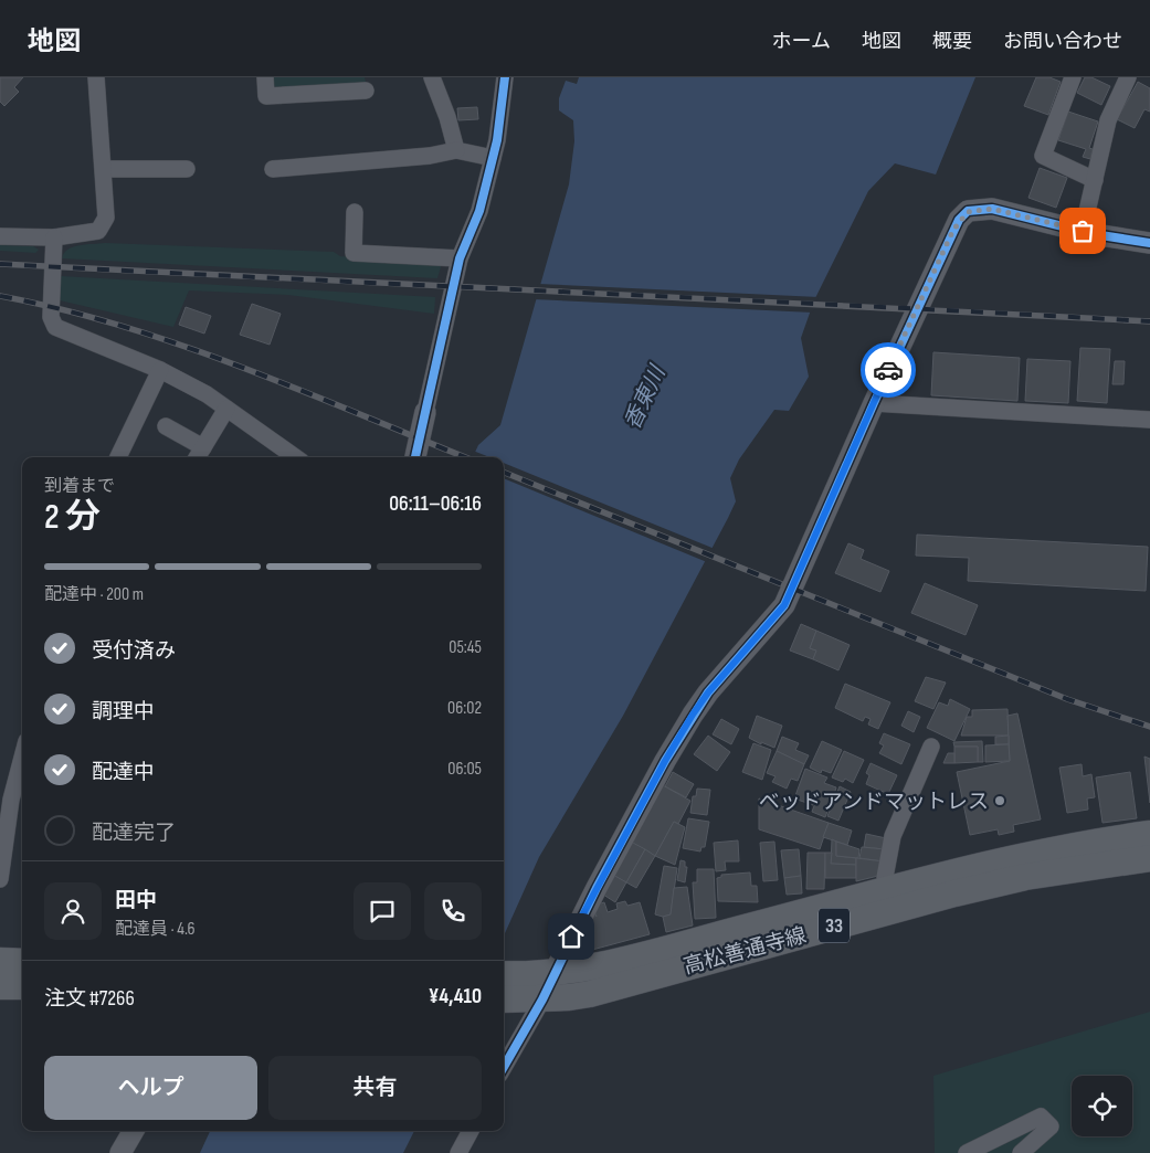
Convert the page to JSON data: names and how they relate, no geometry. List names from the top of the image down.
{
  "streets": {
    "main road": ["33", "高松善通寺線"]
  },
  "water": ["香東川"],
  "places": ["ベッドアンドマットレス"],
  "page": {
    "header": "地図",
    "nav": [
      "ホーム",
      "地図",
      "概要",
      "お問い合わせ"
    ],
    "heading": ["2 分", "到着まで", "06:11–06:16"],
    "panel": [
      "田中",
      "配達員 · 4.6",
      "注文 #7266",
      "¥4,410"
    ],
    "bar": "配達中 · 200 m",
    "list": [
      ["受付済み", "05:45"],
      ["調理中", "06:02"],
      ["配達中", "06:05"],
      "配達完了"
    ],
    "buttons": ["ヘルプ", "共有"]
  }
}
